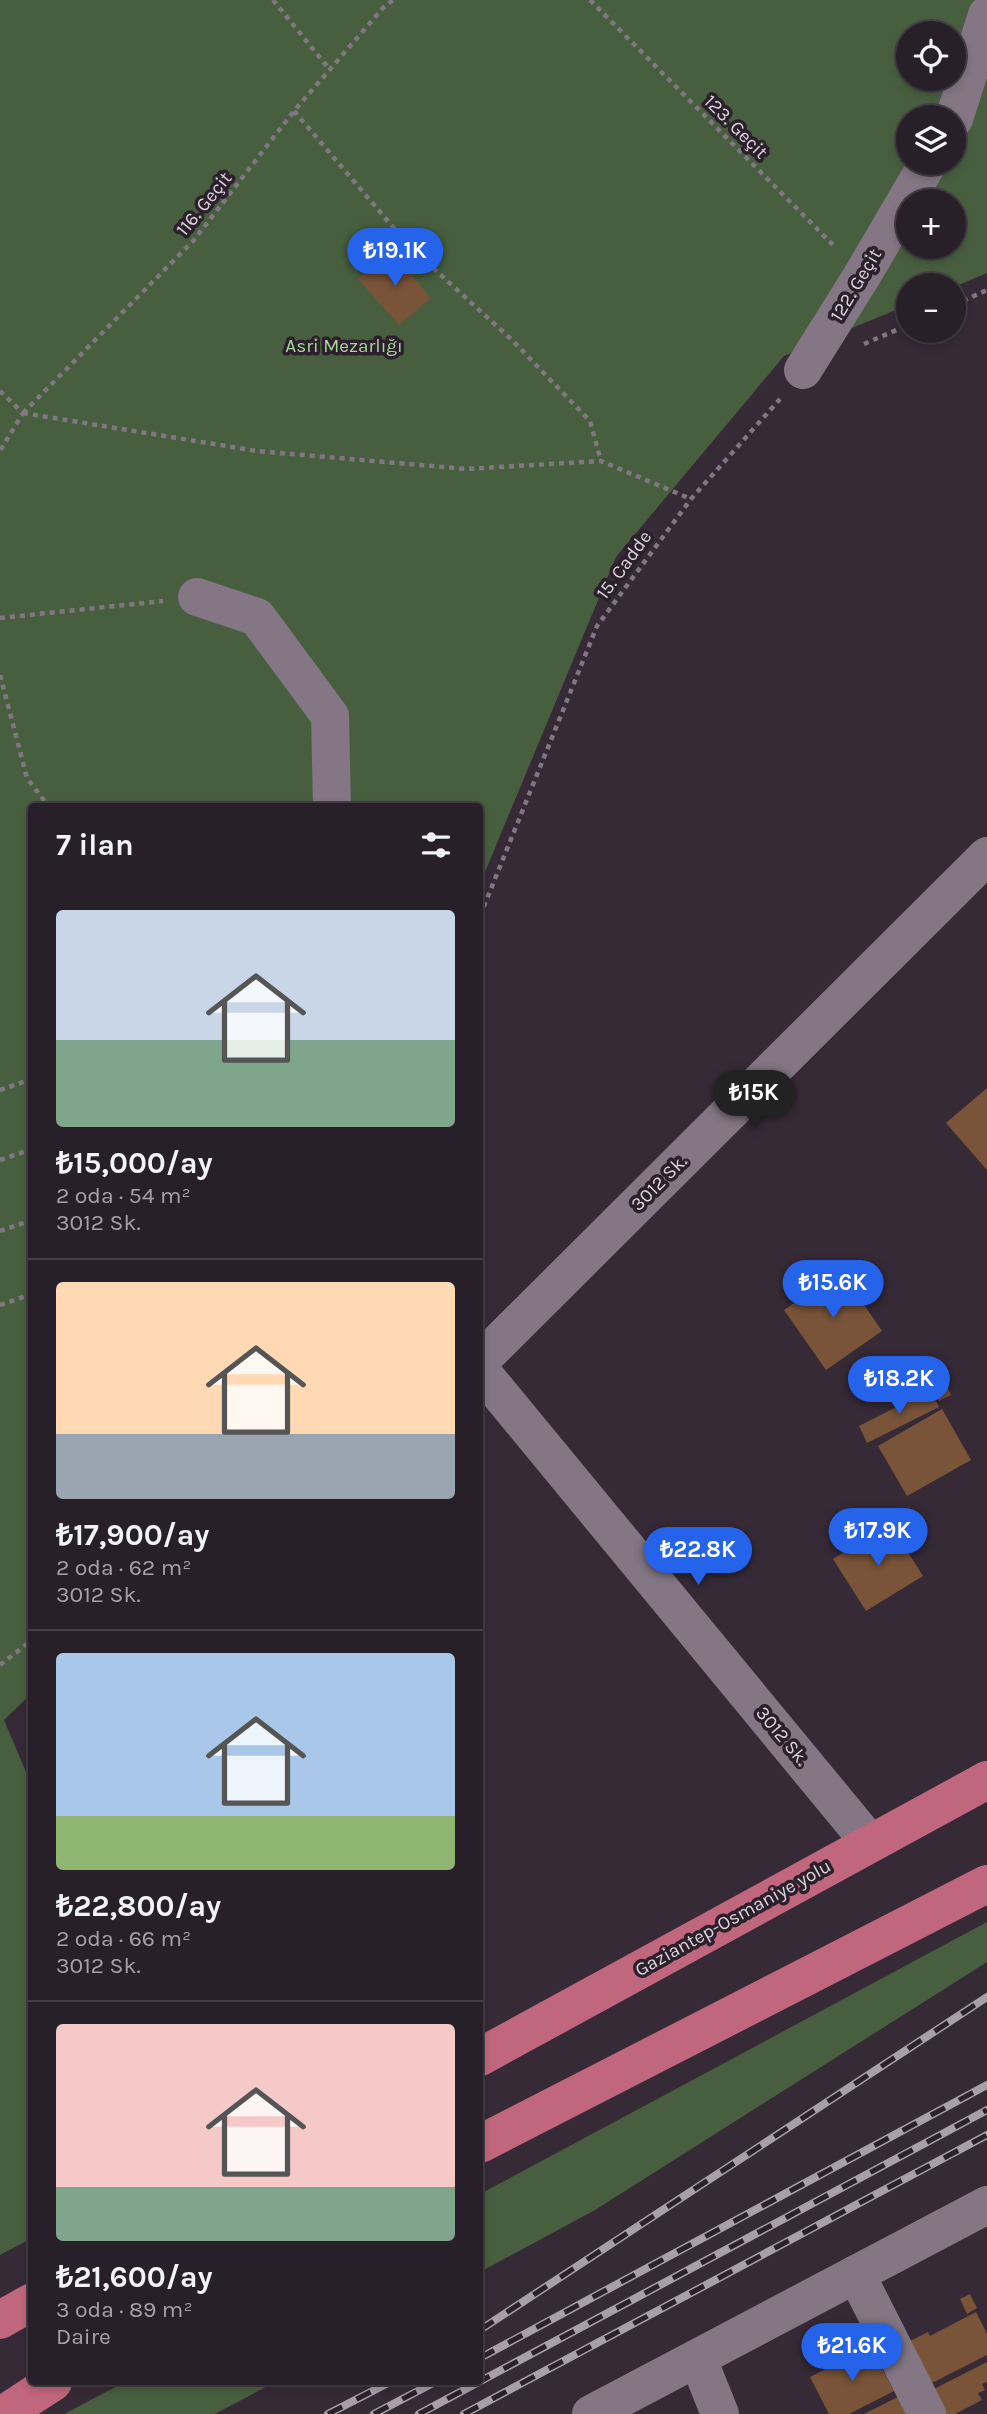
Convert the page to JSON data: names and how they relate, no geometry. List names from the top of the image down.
{
  "streets": {
    "highway": ["Gaziantep-Osmaniye yolu"],
    "street": ["122. Geçit", "3012 Sk."],
    "path": ["123. Geçit", "116. Geçit", "15. Cadde"]
  },
  "crossings": [
    ["123. Geçit", "122. Geçit"],
    ["122. Geçit", "15. Cadde"],
    ["3012 Sk.", "Gaziantep-Osmaniye yolu"]
  ],
  "parks": ["Asri Mezarlığı"],
  "page": {
    "map_buttons": ["+", "−"],
    "price": [
      "₺19.1K",
      "₺15K",
      "₺15.6K",
      "₺18.2K",
      "₺17.9K",
      "₺22.8K",
      "₺21.6K"
    ],
    "heading": "7 ilan",
    "list": [
      {
        "name": "₺15,000/ay",
        "note": "2 oda · 54 m² · 3012 Sk."
      },
      {
        "name": "₺17,900/ay",
        "note": "2 oda · 62 m² · 3012 Sk."
      },
      {
        "name": "₺22,800/ay",
        "note": "2 oda · 66 m² · 3012 Sk."
      },
      {
        "name": "₺21,600/ay",
        "note": "3 oda · 89 m² · Daire"
      }
    ]
  }
}
